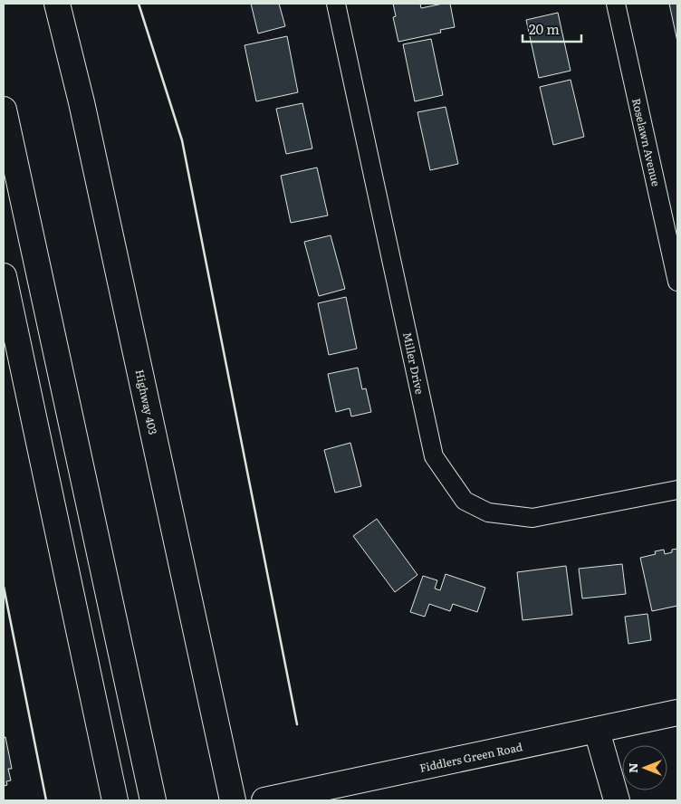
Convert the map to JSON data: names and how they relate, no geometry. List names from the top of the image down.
{
  "streets": {
    "main road": ["Highway 403", "Fiddlers Green Road"],
    "street": ["Roselawn Avenue", "Miller Drive"]
  },
  "scale_bar": "20 m",
  "north": "left"
}
